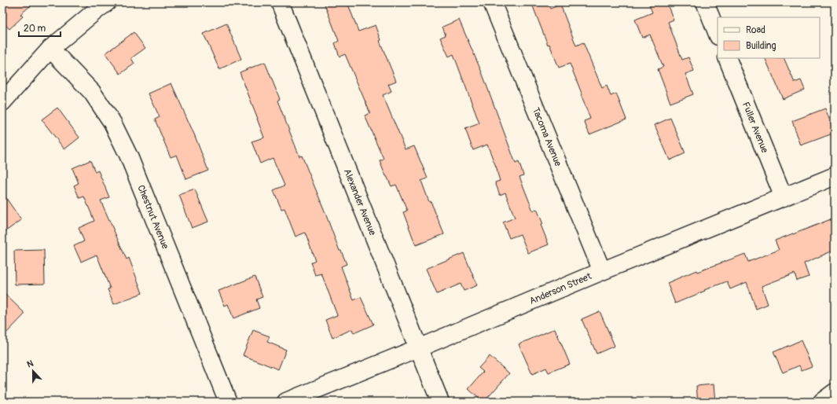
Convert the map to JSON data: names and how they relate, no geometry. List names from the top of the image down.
{
  "streets": {
    "street": [
      "Fuller Avenue",
      "Tacoma Avenue",
      "Alexander Avenue",
      "Chestnut Avenue",
      "Anderson Street"
    ]
  },
  "crossings": [
    ["Fuller Avenue", "Anderson Street"],
    ["Tacoma Avenue", "Anderson Street"],
    ["Alexander Avenue", "Anderson Street"]
  ],
  "legend": ["Road", "Building"],
  "scale_bar": "20 m",
  "north": "top"
}
